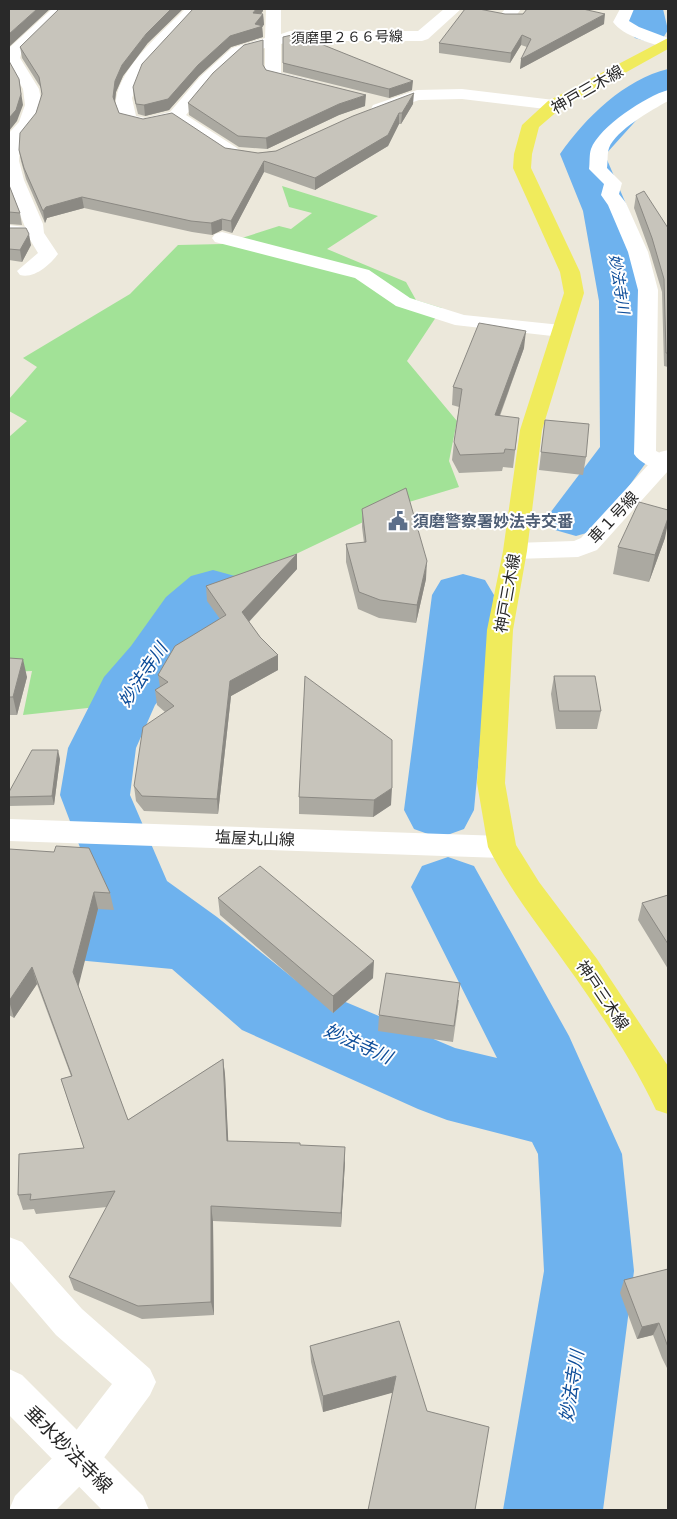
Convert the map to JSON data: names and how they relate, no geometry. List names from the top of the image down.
{
  "streets": {
    "main road": ["神戸三木線"],
    "street": [
      "須磨里２６６号線",
      "車１号線",
      "塩屋丸山線",
      "垂水妙法寺線"
    ]
  },
  "crossings": [
    ["神戸三木線", "車１号線"],
    ["神戸三木線", "塩屋丸山線"]
  ],
  "water": ["妙法寺川"],
  "places": {
    "public building": ["須磨警察署妙法寺交番"]
  }
}
